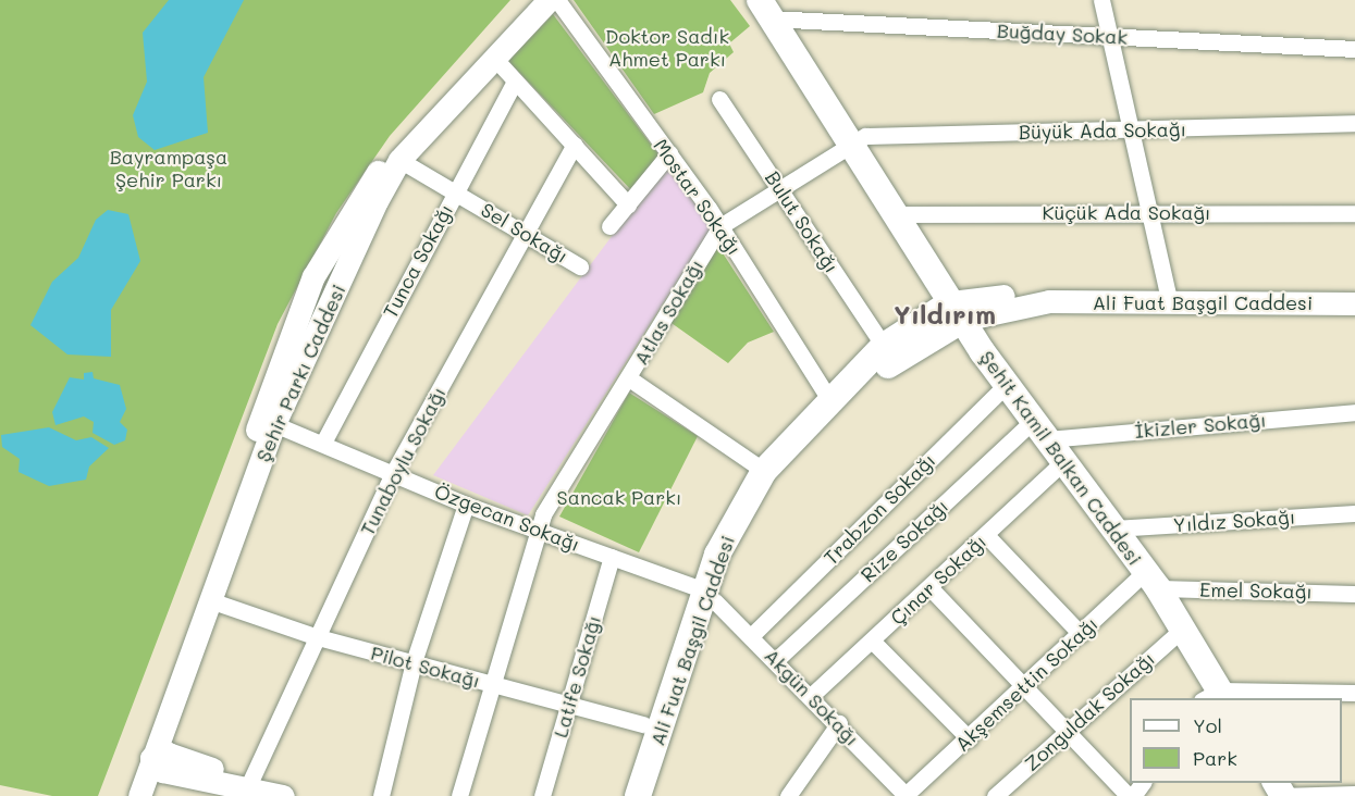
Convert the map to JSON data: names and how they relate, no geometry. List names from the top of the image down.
{
  "streets": {
    "main road": ["Ali Fuat Başgil Caddesi", "Şehir Parkı Caddesi", "Şehit Kamil Balkan Caddesi"],
    "street": [
      "Buğday Sokak",
      "Büyük Ada Sokağı",
      "Mostar Sokağı",
      "Küçük Ada Sokağı",
      "Bulut Sokağı",
      "Sel Sokağı",
      "Tunca Sokağı",
      "Atlas Sokağı",
      "İkizler Sokağı",
      "Tunaboylu Sokağı",
      "Trabzon Sokağı",
      "Özgecan Sokağı",
      "Yıldız Sokağı",
      "Rize Sokağı",
      "Çınar Sokağı",
      "Emel Sokağı",
      "Pilot Sokağı",
      "Latife Sokağı",
      "Akşemsettin Sokağı",
      "Akgün Sokağı",
      "Zonguldak Sokağı"
    ]
  },
  "crossings": [
    ["Buğday Sokak", "Şehit Kamil Balkan Caddesi"],
    ["Büyük Ada Sokağı", "Atlas Sokağı"],
    ["Büyük Ada Sokağı", "Şehit Kamil Balkan Caddesi"],
    ["Mostar Sokağı", "Ali Fuat Başgil Caddesi"],
    ["Mostar Sokağı", "Atlas Sokağı"],
    ["Küçük Ada Sokağı", "Şehit Kamil Balkan Caddesi"],
    ["Bulut Sokağı", "Ali Fuat Başgil Caddesi"],
    ["Bulut Sokağı", "Atlas Sokağı"],
    ["Sel Sokağı", "Tunca Sokağı"],
    ["Sel Sokağı", "Şehir Parkı Caddesi"],
    ["Sel Sokağı", "Tunaboylu Sokağı"],
    ["Tunca Sokağı", "Özgecan Sokağı"],
    ["Ali Fuat Başgil Caddesi", "Şehit Kamil Balkan Caddesi"],
    ["Ali Fuat Başgil Caddesi", "Özgecan Sokağı"],
    ["Ali Fuat Başgil Caddesi", "Akgün Sokağı"],
    ["Atlas Sokağı", "Şehit Kamil Balkan Caddesi"],
    ["Atlas Sokağı", "Özgecan Sokağı"],
    ["Atlas Sokağı", "Pilot Sokağı"],
    ["Şehir Parkı Caddesi", "Özgecan Sokağı"],
    ["Şehir Parkı Caddesi", "Pilot Sokağı"],
    ["İkizler Sokağı", "Şehit Kamil Balkan Caddesi"],
    ["İkizler Sokağı", "Rize Sokağı"],
    ["Şehit Kamil Balkan Caddesi", "Trabzon Sokağı"],
    ["Şehit Kamil Balkan Caddesi", "Yıldız Sokağı"],
    ["Şehit Kamil Balkan Caddesi", "Rize Sokağı"],
    ["Şehit Kamil Balkan Caddesi", "Çınar Sokağı"],
    ["Şehit Kamil Balkan Caddesi", "Emel Sokağı"],
    ["Şehit Kamil Balkan Caddesi", "Akşemsettin Sokağı"],
    ["Şehit Kamil Balkan Caddesi", "Zonguldak Sokağı"],
    ["Tunaboylu Sokağı", "Özgecan Sokağı"],
    ["Tunaboylu Sokağı", "Pilot Sokağı"],
    ["Trabzon Sokağı", "Akgün Sokağı"],
    ["Özgecan Sokağı", "Latife Sokağı"],
    ["Özgecan Sokağı", "Akgün Sokağı"],
    ["Rize Sokağı", "Akgün Sokağı"],
    ["Çınar Sokağı", "Akgün Sokağı"],
    ["Emel Sokağı", "Akşemsettin Sokağı"],
    ["Pilot Sokağı", "Latife Sokağı"],
    ["Akşemsettin Sokağı", "Akgün Sokağı"]
  ],
  "districts": ["Yıldırım"],
  "parks": ["Doktor Sadık Ahmet Parkı", "Bayrampaşa Şehir Parkı", "Sancak Parkı"],
  "legend": ["Yol", "Park"]
}
